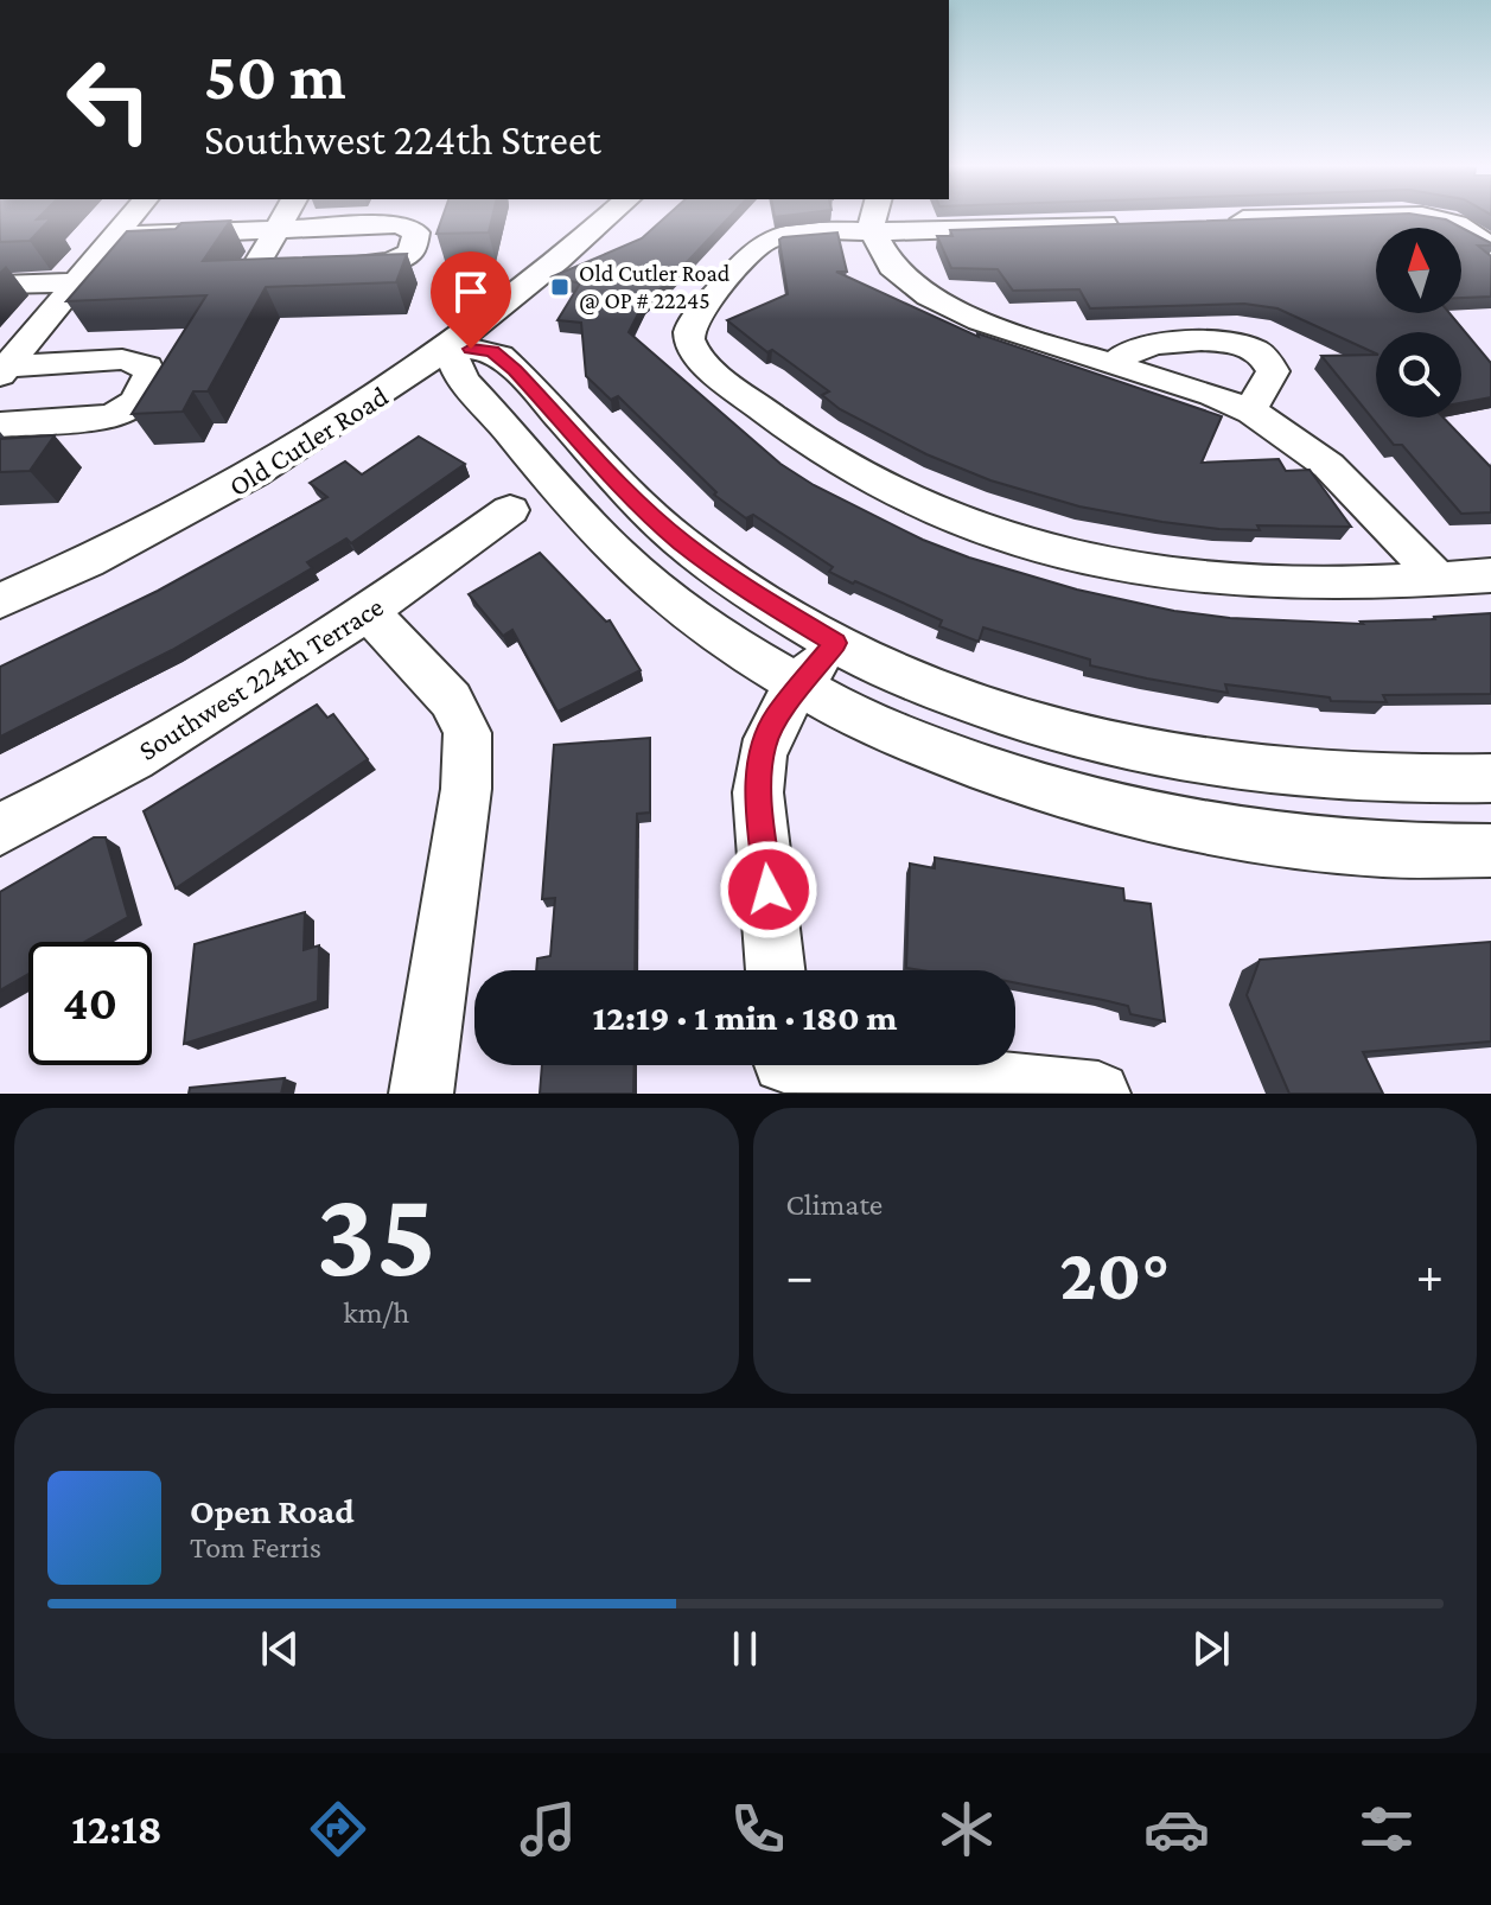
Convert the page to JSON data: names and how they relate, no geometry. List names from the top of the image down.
{
  "streets": {
    "street": ["Old Cutler Road", "Southwest 224th Terrace"]
  },
  "places": {
    "transit": ["Old Cutler Road @ OP # 22245"]
  },
  "north": "top",
  "page": {
    "turn": ["50 m", "Southwest 224th Street"],
    "limit": "40",
    "trip": "12:19 · 1 min · 180 m",
    "tile": [
      ["35", "km/h"],
      "Climate"
    ],
    "heat": ["−", "20°", "+"],
    "song": ["Open Road", "Tom Ferris"],
    "tabs": "12:18"
  }
}
